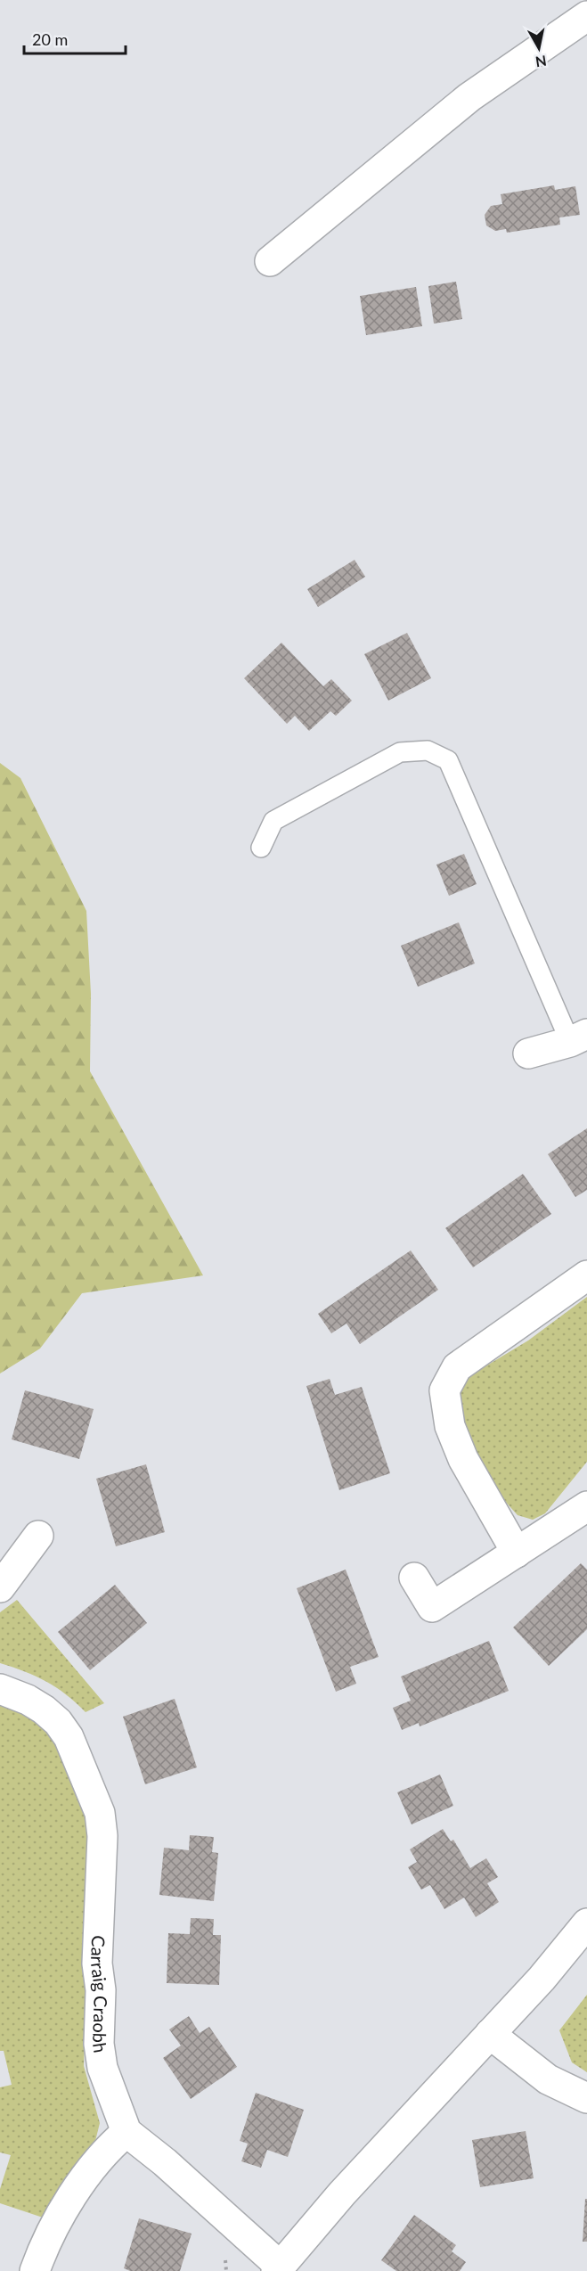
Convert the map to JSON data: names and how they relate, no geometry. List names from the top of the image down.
{
  "streets": {
    "street": ["Carraig Craobh"]
  },
  "scale_bar": "20 m",
  "north": "bottom"
}
